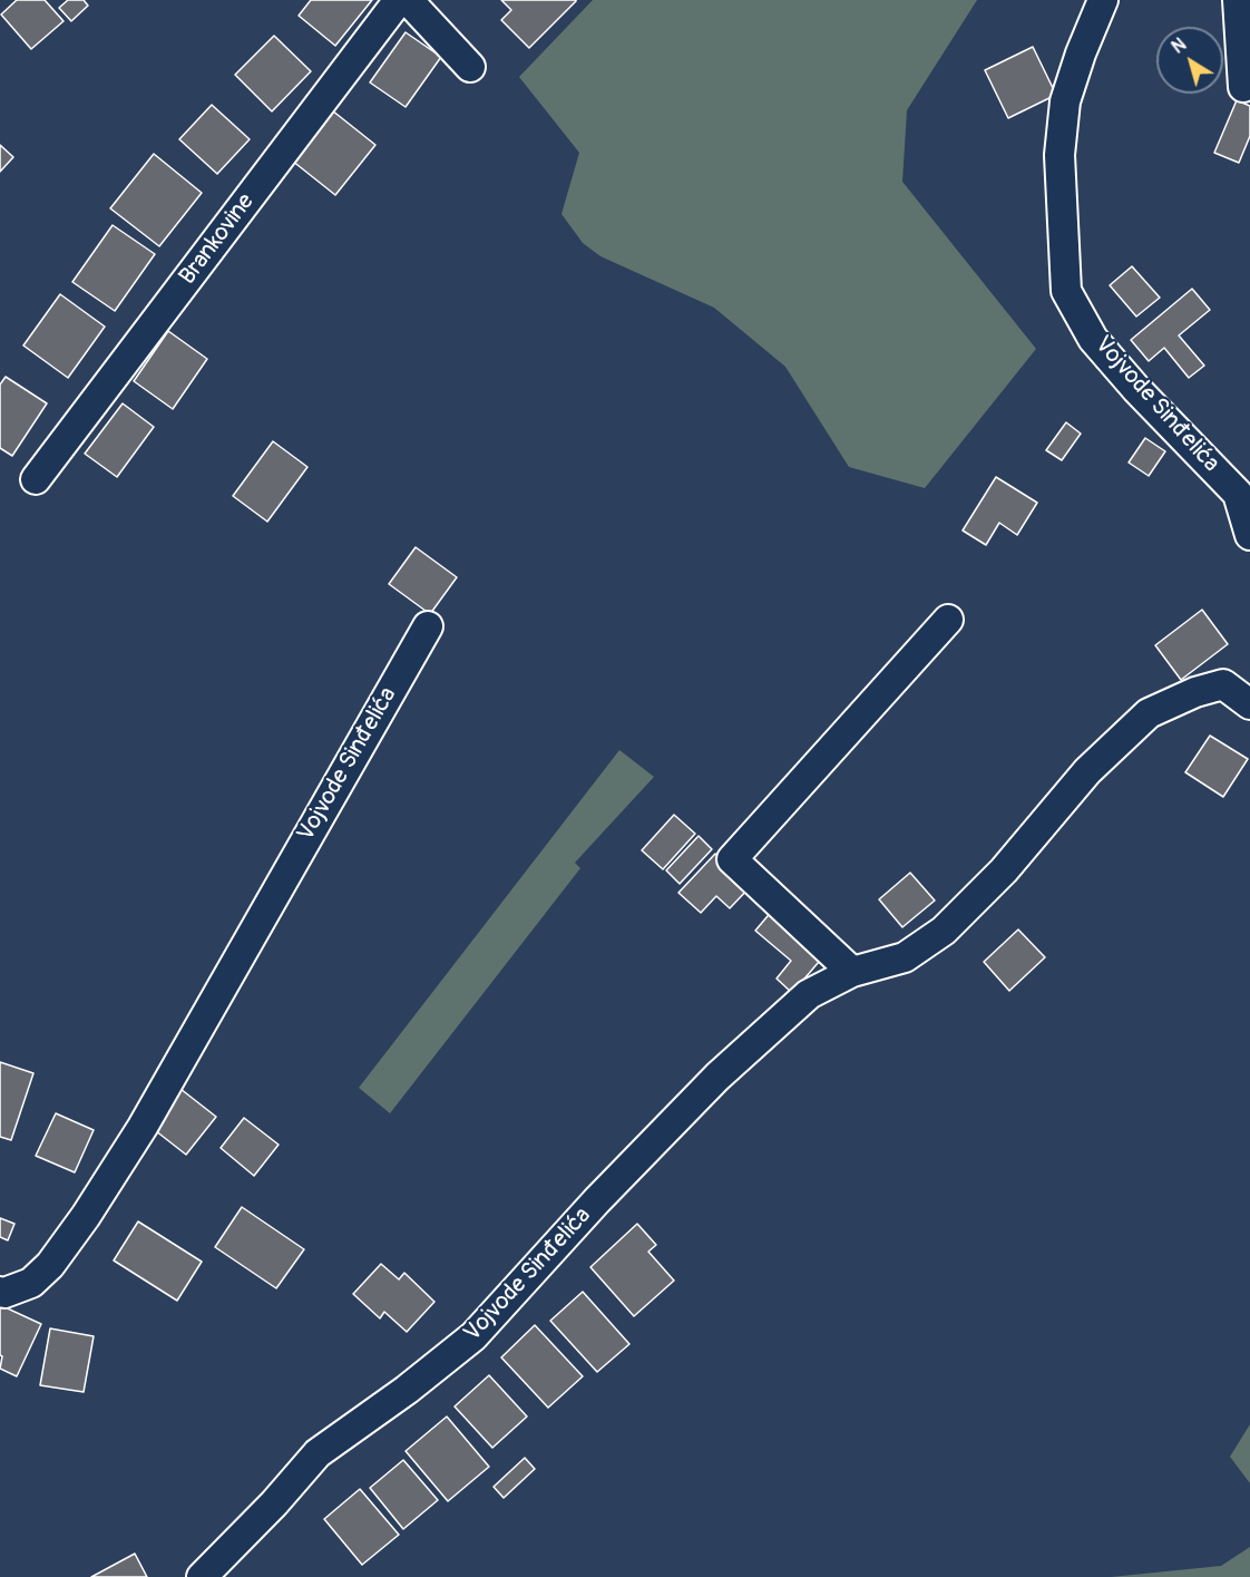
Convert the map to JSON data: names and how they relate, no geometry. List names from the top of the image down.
{
  "streets": {
    "street": ["Brankovine", "Vojvode Sinđelića"]
  },
  "north": "top left"
}
